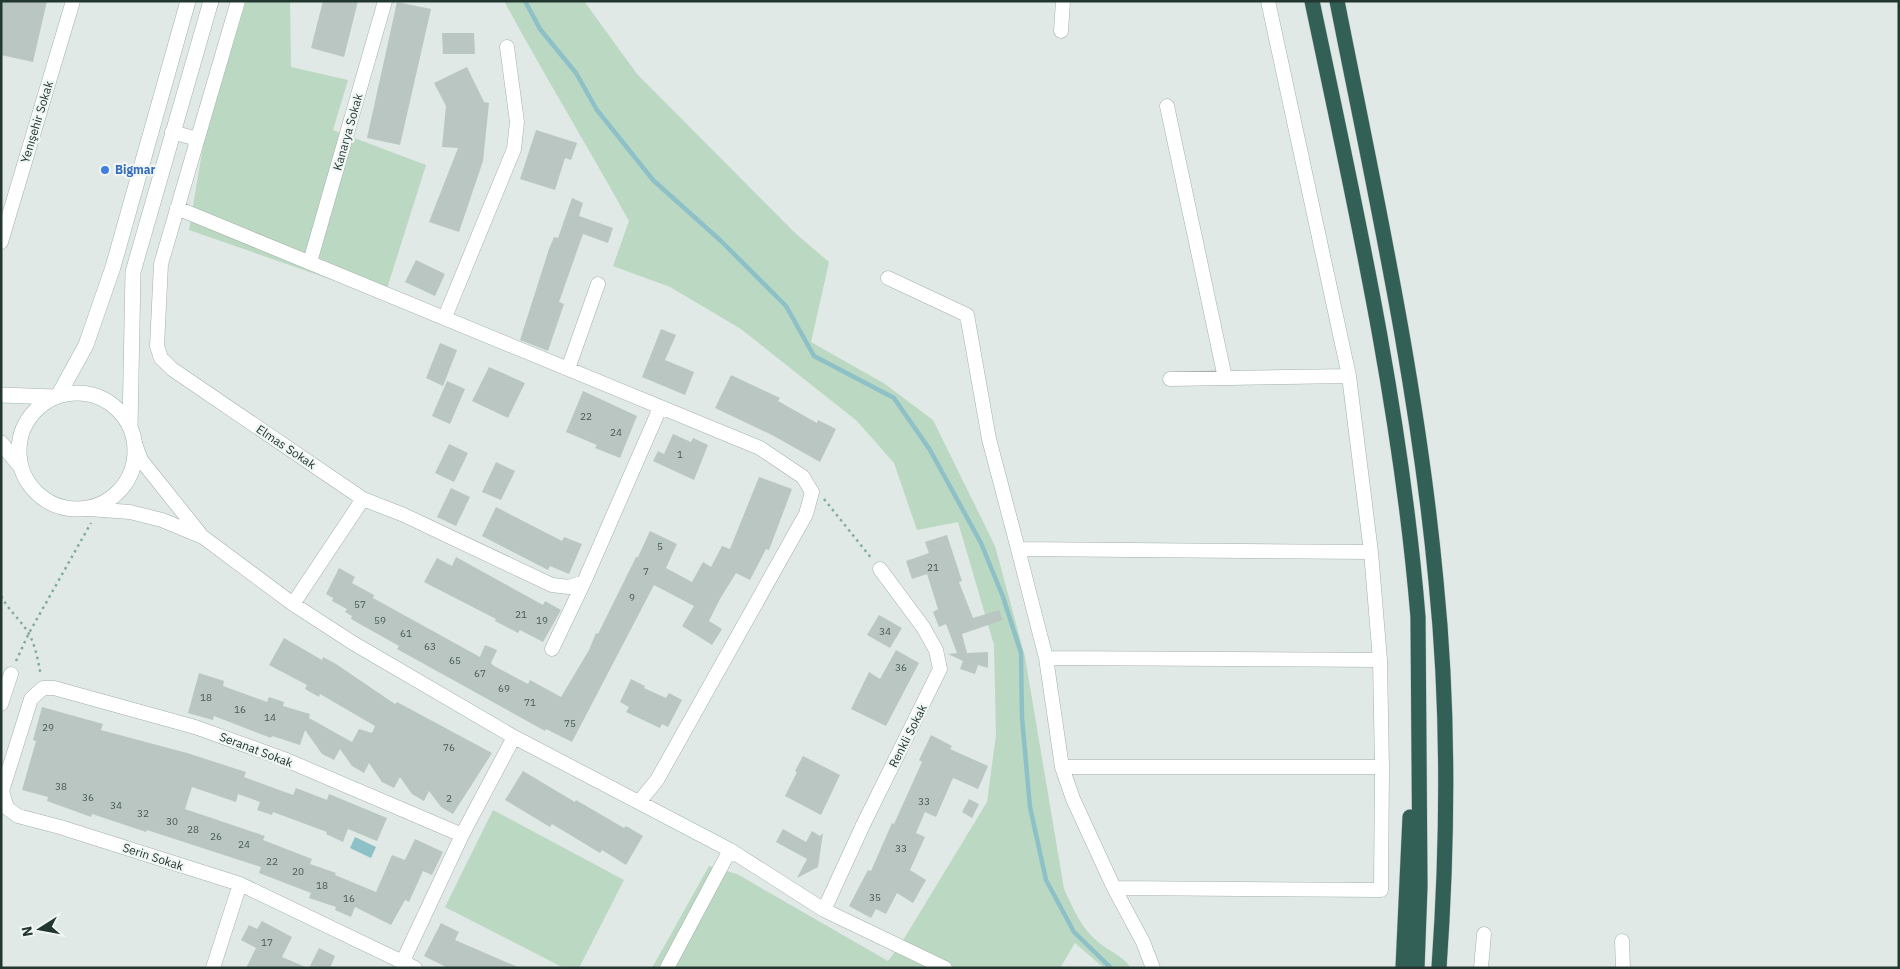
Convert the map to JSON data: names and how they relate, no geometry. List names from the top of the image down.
{
  "streets": {
    "street": [
      "Yenışehir Sokak",
      "Kanarya Sokak",
      "Elmas Sokak",
      "Renkli Sokak",
      "Seranat Sokak",
      "Serin Sokak"
    ]
  },
  "crossings": [
    ["Seranat Sokak", "Serin Sokak"]
  ],
  "places": ["Bigmar"],
  "house_numbers": [
    "22",
    "24",
    "1",
    "5",
    "21",
    "7",
    "9",
    "57",
    "21",
    "59",
    "19",
    "34",
    "61",
    "63",
    "65",
    "36",
    "67",
    "69",
    "18",
    "71",
    "16",
    "14",
    "75",
    "29",
    "76",
    "38",
    "36",
    "2",
    "33",
    "34",
    "32",
    "30",
    "28",
    "26",
    "24",
    "33",
    "22",
    "20",
    "18",
    "35",
    "16",
    "17"
  ],
  "north": "left"
}
